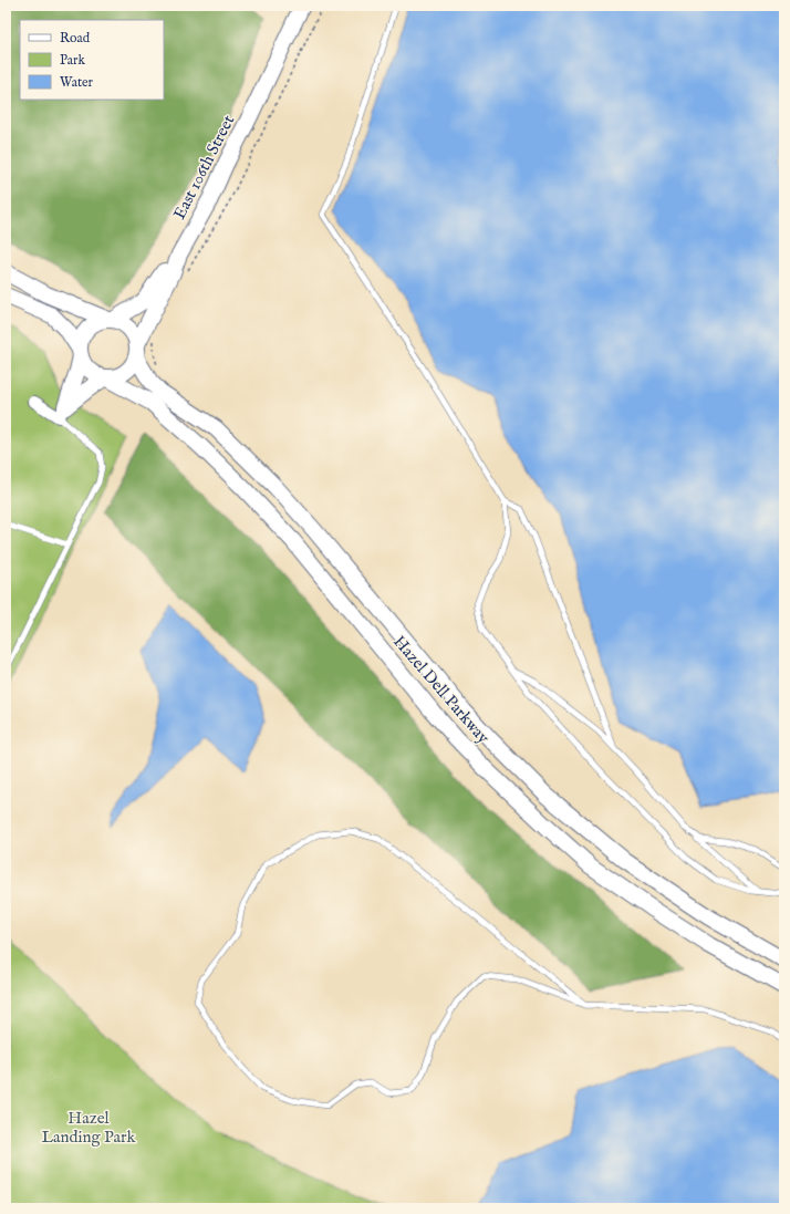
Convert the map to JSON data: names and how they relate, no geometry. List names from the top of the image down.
{
  "streets": {
    "main road": ["East 106th Street", "Hazel Dell Parkway"]
  },
  "crossings": [
    ["East 106th Street", "Hazel Dell Parkway"]
  ],
  "parks": ["Hazel Landing Park"],
  "legend": ["Road", "Park", "Water"]
}
